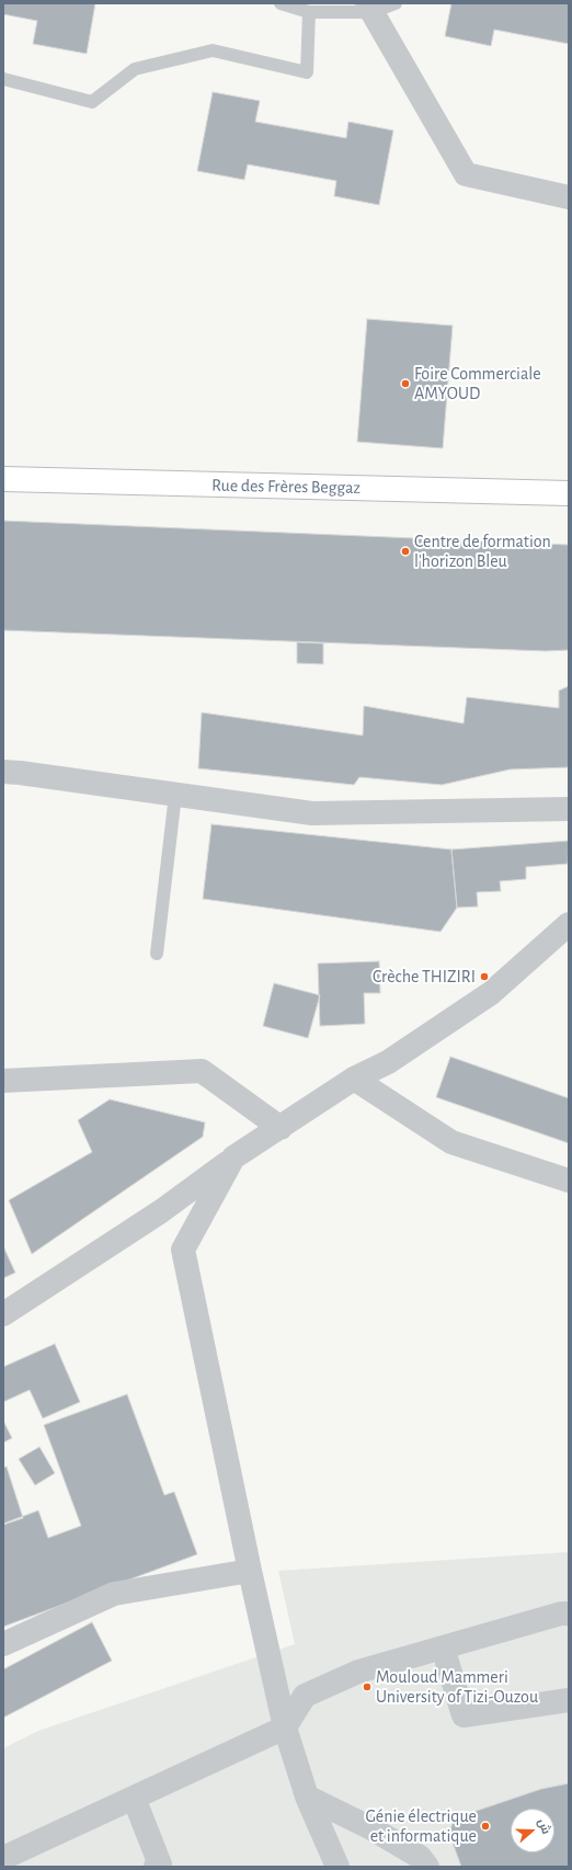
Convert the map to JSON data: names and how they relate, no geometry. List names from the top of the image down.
{
  "streets": {
    "main road": ["Rue des Frères Beggaz"]
  },
  "places": [
    "Foire Commerciale AMYOUD",
    "Centre de formation l’horizon Bleu",
    "Crèche THIZIRI",
    "Mouloud Mammeri University of Tizi-Ouzou",
    "Génie électrique et informatique"
  ],
  "north": "right"
}
